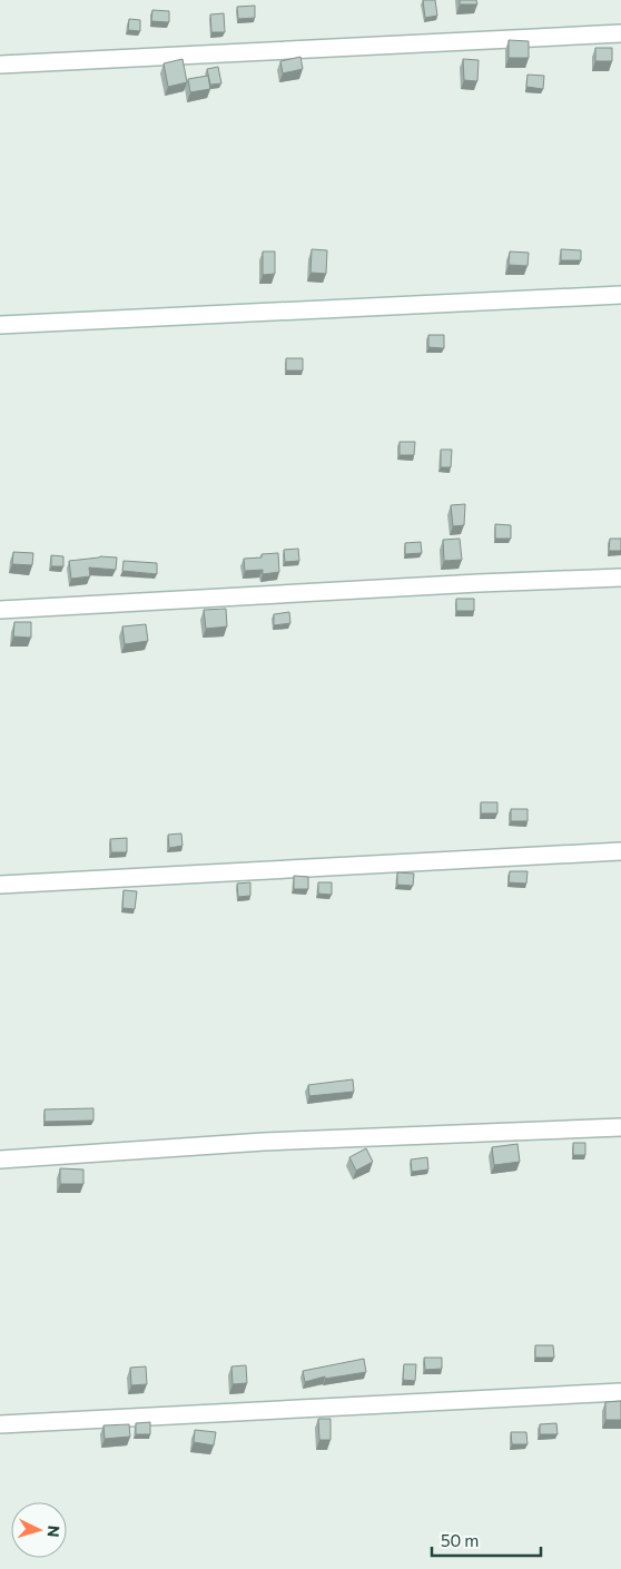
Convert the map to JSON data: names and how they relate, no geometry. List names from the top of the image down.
{
  "scale_bar": "50 m",
  "north": "right"
}
